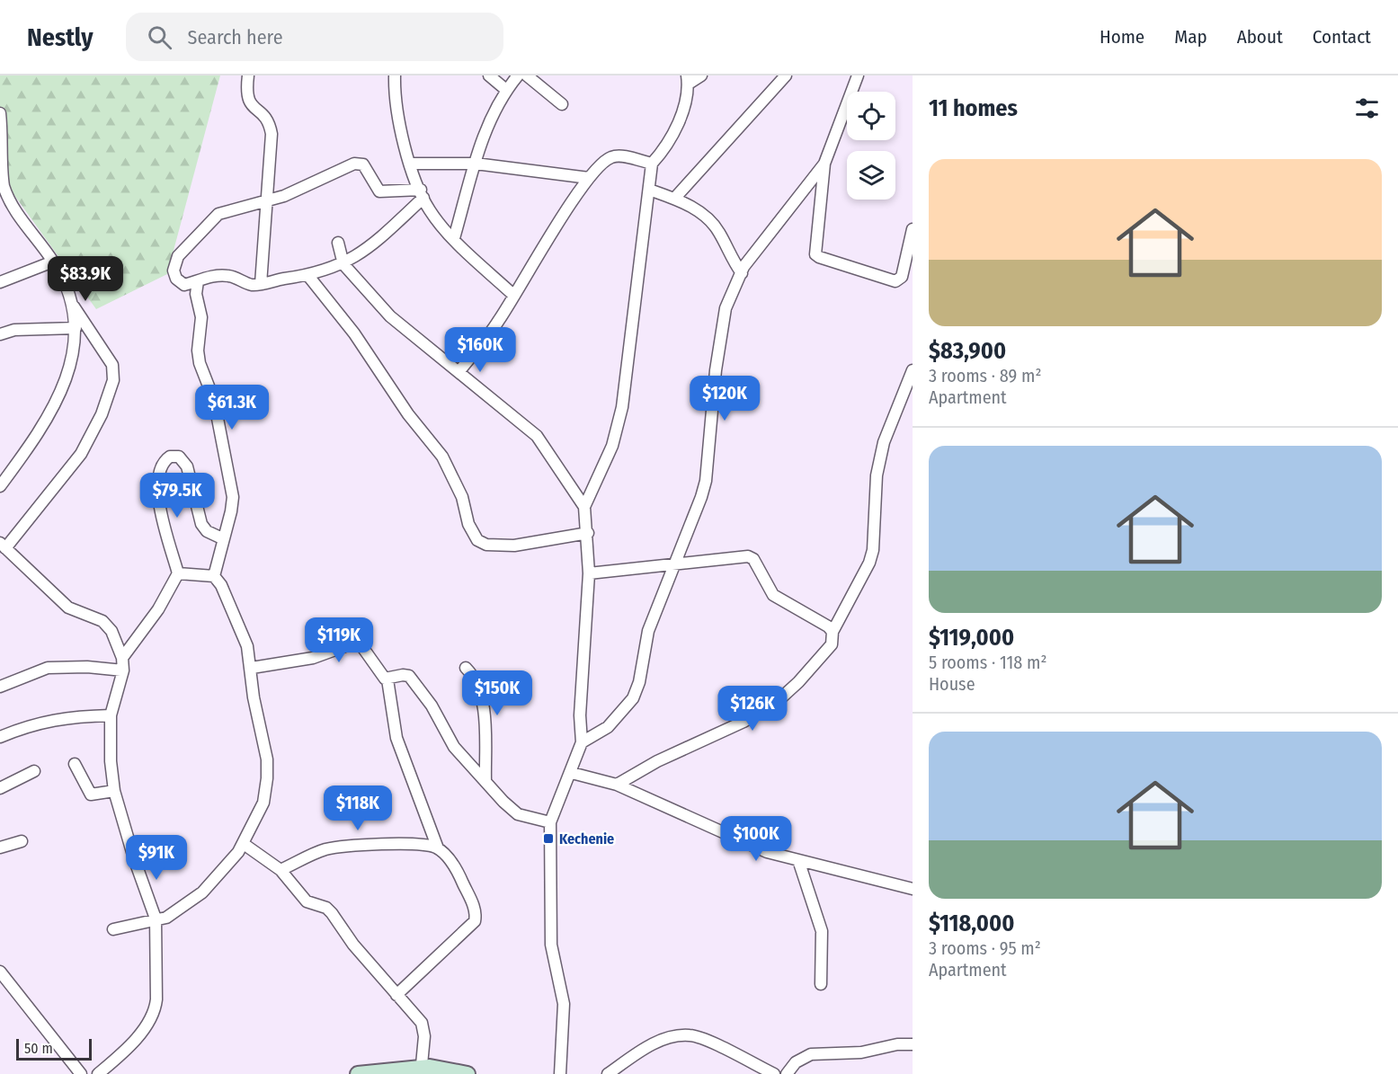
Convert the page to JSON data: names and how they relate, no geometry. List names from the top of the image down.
{
  "places": {
    "transit": ["Kechenie"]
  },
  "scale_bar": "50 m",
  "page": {
    "header": "Nestly",
    "search": "Search here",
    "nav": [
      "Home",
      "Map",
      "About",
      "Contact"
    ],
    "heading": "11 homes",
    "list": [
      {
        "name": "$83,900",
        "note": "3 rooms · 89 m² · Apartment"
      },
      {
        "name": "$119,000",
        "note": "5 rooms · 118 m² · House"
      },
      {
        "name": "$118,000",
        "note": "3 rooms · 95 m² · Apartment"
      }
    ],
    "price": [
      "$83.9K",
      "$160K",
      "$120K",
      "$61.3K",
      "$79.5K",
      "$119K",
      "$150K",
      "$126K",
      "$118K",
      "$100K",
      "$91K"
    ],
    "scale": "50 m"
  }
}
